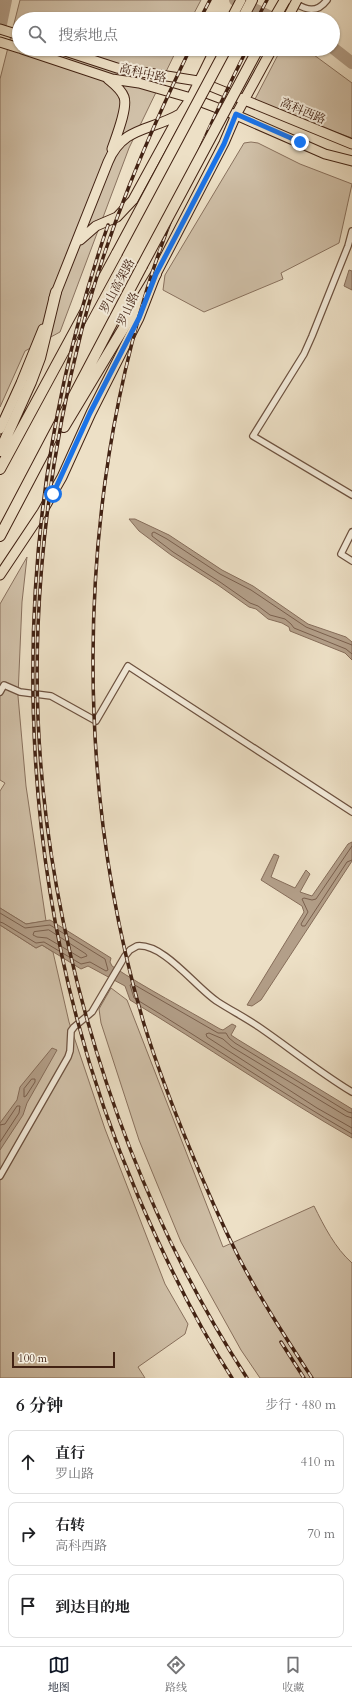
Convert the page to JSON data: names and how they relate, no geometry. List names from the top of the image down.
{
  "streets": {
    "highway": ["罗山高架路"],
    "main road": ["高科中路", "高科西路", "罗山路"]
  },
  "crossings": [
    ["高科中路", "高科西路"],
    ["高科中路", "罗山路"],
    ["高科西路", "罗山路"]
  ],
  "scale_bar": "100 m",
  "page": {
    "search": "搜索地点",
    "scale": "100 m",
    "heading": ["6 分钟", "步行 · 480 m"],
    "list": [
      ["直行", "罗山路", "410 m"],
      ["右转", "高科西路", "70 m"],
      "到达目的地"
    ],
    "nav": ["地图", "路线", "收藏"]
  }
}
